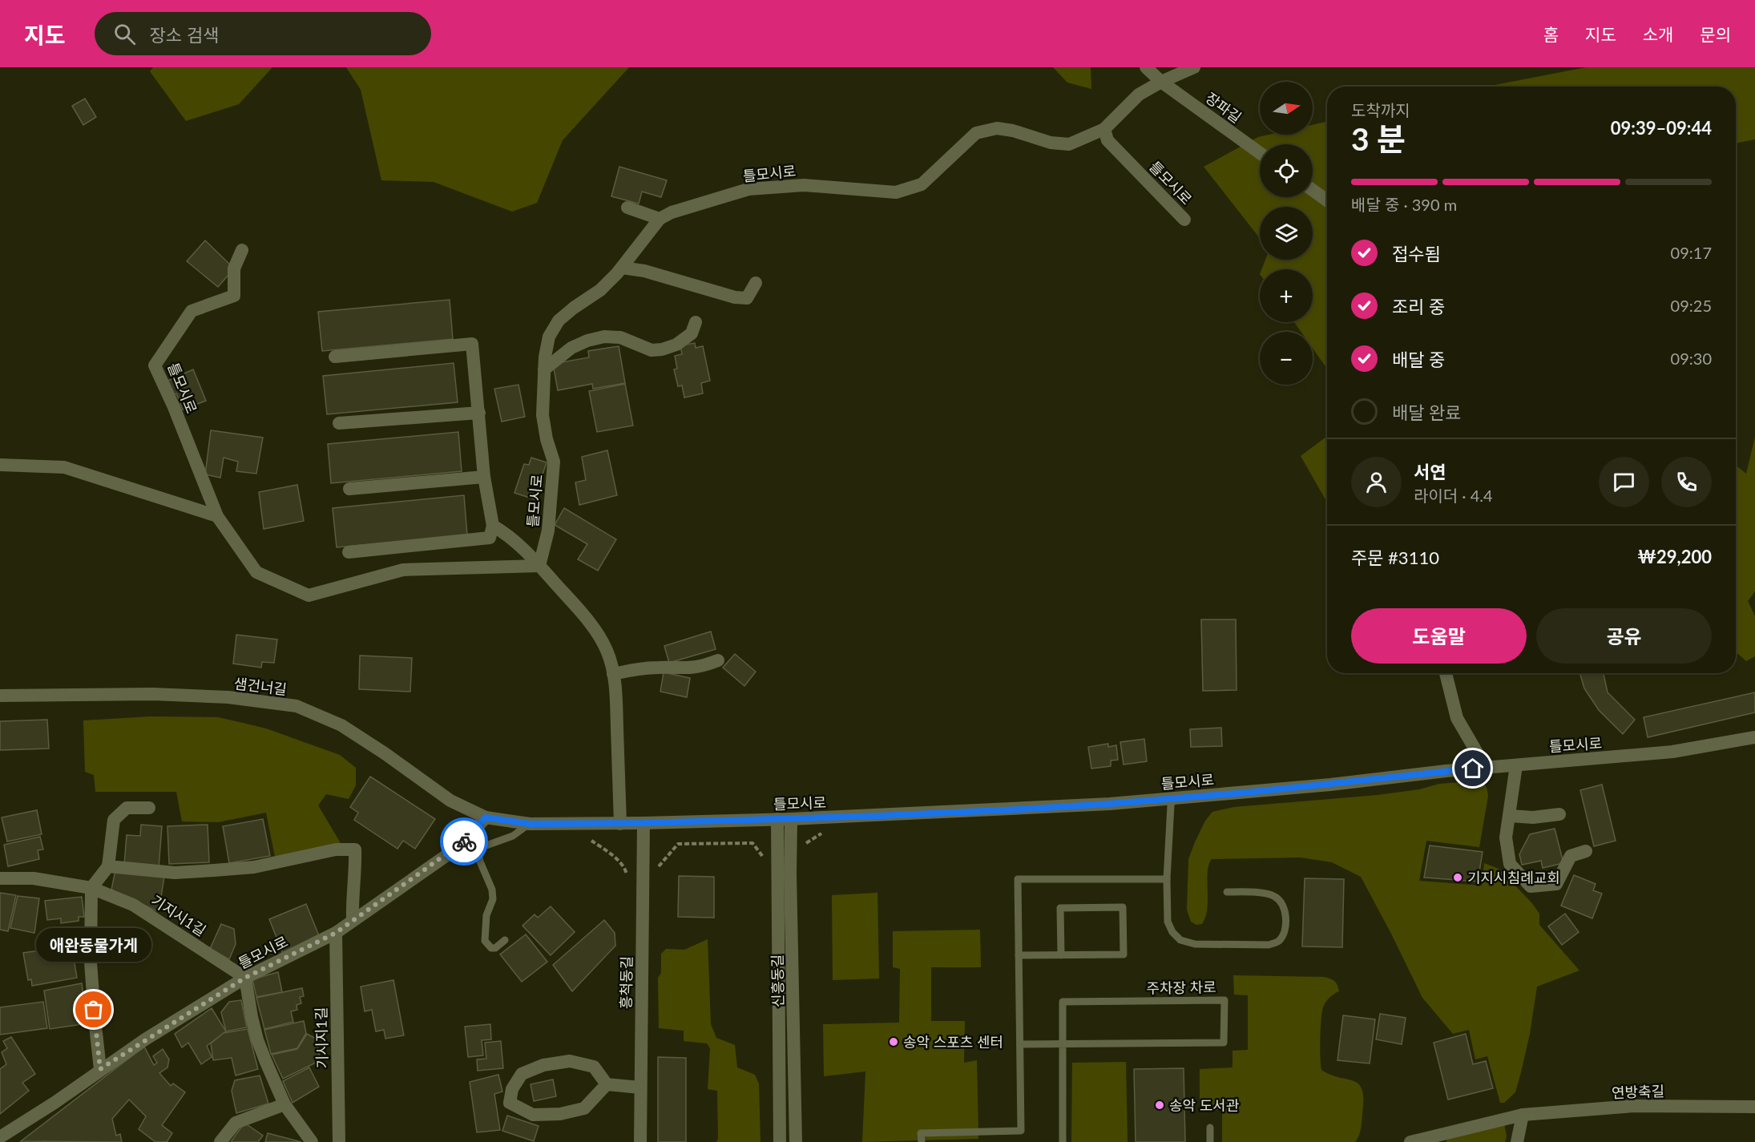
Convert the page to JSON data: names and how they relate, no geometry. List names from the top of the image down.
{
  "streets": {
    "street": [
      "장파길",
      "틀모시로",
      "샘건너길",
      "기지시1길",
      "신흥동길",
      "흥척동길",
      "기시지1길",
      "연방축길"
    ],
    "lane": ["주차장 차로"]
  },
  "crossings": [
    ["틀모시로", "샘건너길"],
    ["틀모시로", "기지시1길"],
    ["틀모시로", "신흥동길"],
    ["틀모시로", "흥척동길"],
    ["틀모시로", "기시지1길"]
  ],
  "places": [
    "기지시침례교회",
    "애완동물가게",
    "송악 스포츠 센터",
    "송악 도서관"
  ],
  "north": "right",
  "page": {
    "header": "지도",
    "search": "장소 검색",
    "nav": [
      "홈",
      "지도",
      "소개",
      "문의"
    ],
    "map_buttons": ["+", "−"],
    "heading": ["3 분", "도착까지", "09:39–09:44"],
    "panel": [
      "서연",
      "라이더 · 4.4",
      "주문 #3110",
      "₩29,200"
    ],
    "bar": "배달 중 · 390 m",
    "list": [
      ["접수됨", "09:17"],
      ["조리 중", "09:25"],
      ["배달 중", "09:30"],
      "배달 완료"
    ],
    "buttons": ["도움말", "공유"],
    "bubble": "애완동물가게"
  }
}
